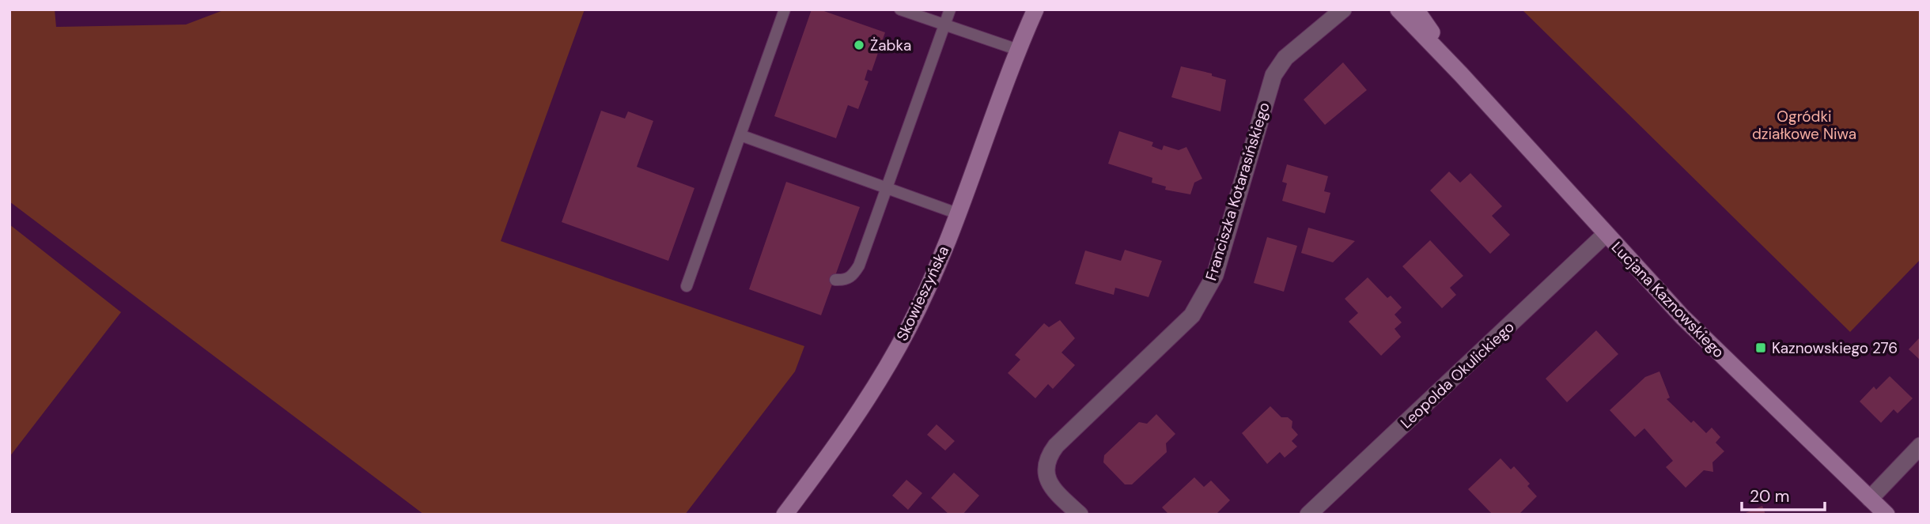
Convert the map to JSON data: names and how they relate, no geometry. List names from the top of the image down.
{
  "streets": {
    "street": [
      "Franciszka Kotarasińskiego",
      "Skowieszyńska",
      "Lucjana Kaznowskiego",
      "Leopolda Okulickiego"
    ]
  },
  "crossings": [
    ["Lucjana Kaznowskiego", "Leopolda Okulickiego"]
  ],
  "parks": ["Ogródki działkowe Niwa"],
  "places": {
    "other": ["Żabka"],
    "transit": ["Kaznowskiego 276"]
  },
  "scale_bar": "20 m"
}
